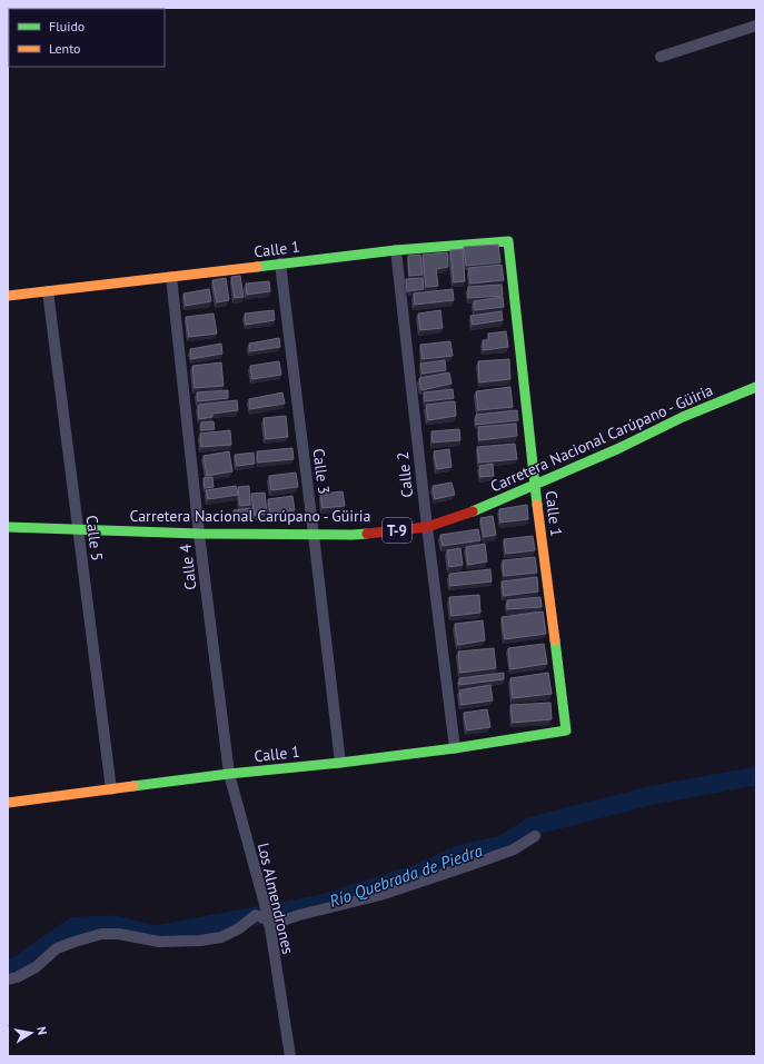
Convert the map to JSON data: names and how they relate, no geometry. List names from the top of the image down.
{
  "streets": {
    "main road": ["Calle 1", "Carretera Nacional Carúpano - Güiria", "T-9"],
    "street": [
      "Calle 3",
      "Calle 2",
      "Calle 5",
      "Calle 4",
      "Los Almendrones"
    ]
  },
  "crossings": [
    ["Calle 1", "Carretera Nacional Carúpano - Güiria"],
    ["Calle 1", "Calle 3"],
    ["Calle 1", "Calle 2"],
    ["Calle 1", "Calle 5"],
    ["Calle 1", "Calle 4"],
    ["Calle 1", "Los Almendrones"],
    ["Carretera Nacional Carúpano - Güiria", "Calle 3"],
    ["Carretera Nacional Carúpano - Güiria", "Calle 2"],
    ["Carretera Nacional Carúpano - Güiria", "Calle 5"],
    ["Carretera Nacional Carúpano - Güiria", "Calle 4"],
    ["Calle 4", "Los Almendrones"]
  ],
  "water": ["Río Quebrada de Piedra"],
  "legend": ["Fluido", "Lento"],
  "north": "right"
}
